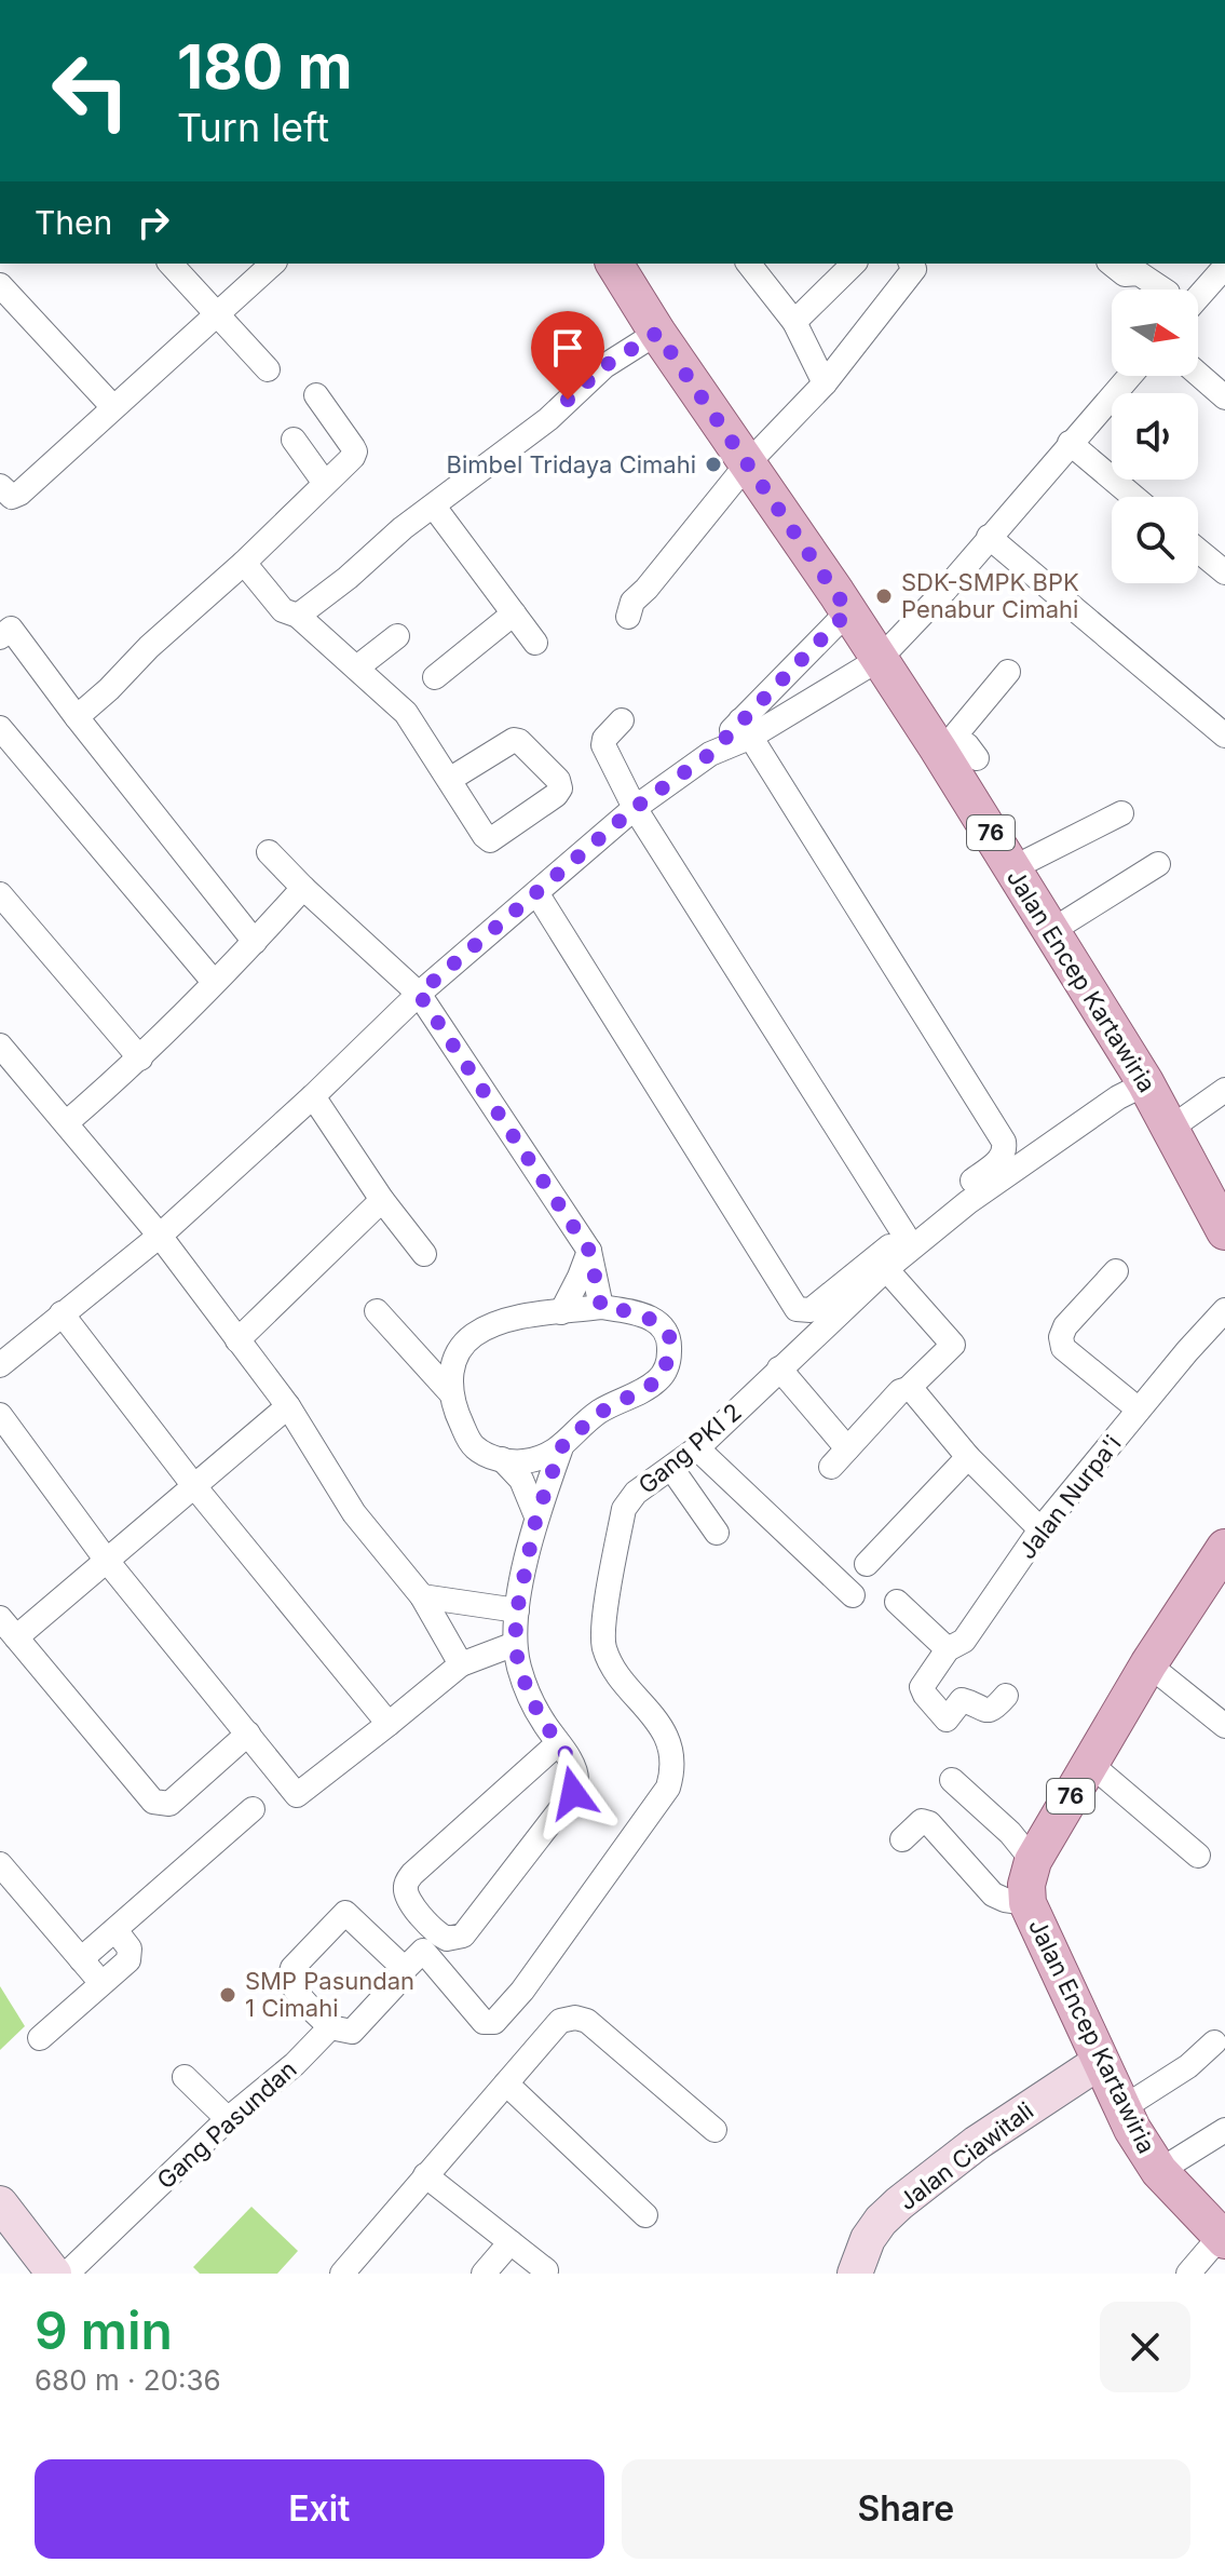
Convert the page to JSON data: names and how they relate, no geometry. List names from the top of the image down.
{
  "streets": {
    "main road": ["76", "Jalan Encep Kartawiria", "Jalan Ciawitali"],
    "street": ["Gang PKI 2", "Jalan Nurpa'i", "Gang Pasundan"]
  },
  "crossings": [
    ["Jalan Encep Kartawiria", "Gang PKI 2"],
    ["Jalan Encep Kartawiria", "Jalan Ciawitali"]
  ],
  "places": ["Bimbel Tridaya Cimahi", "SDK-SMPK BPK Penabur Cimahi", "SMP Pasundan 1 Cimahi"],
  "north": "right",
  "page": {
    "turn": ["180 m", "Turn left"],
    "then": "Then",
    "heading": ["9 min", "680 m · 20:36"],
    "buttons": ["Exit", "Share"]
  }
}
